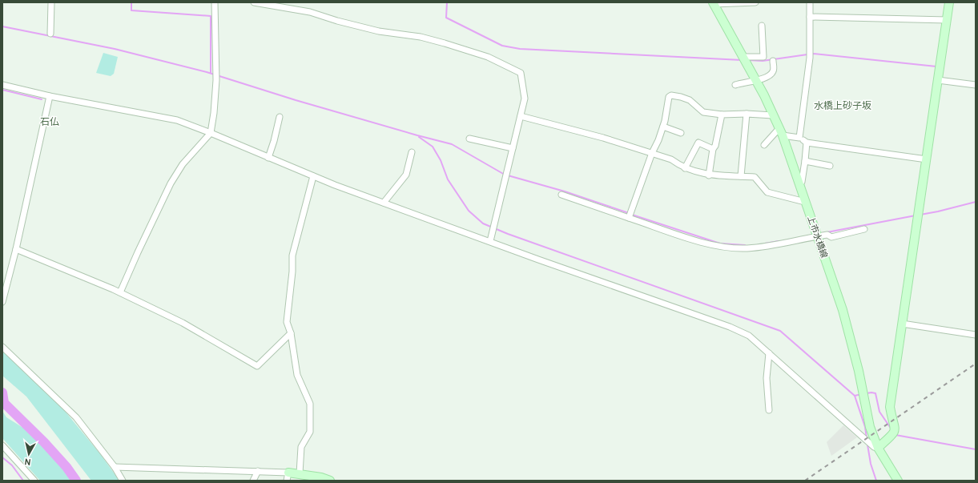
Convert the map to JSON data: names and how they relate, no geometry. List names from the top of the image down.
{
  "streets": {
    "main road": ["上市水橋線"]
  },
  "districts": ["水橋上砂子坂", "石仏"],
  "north": "bottom"
}
